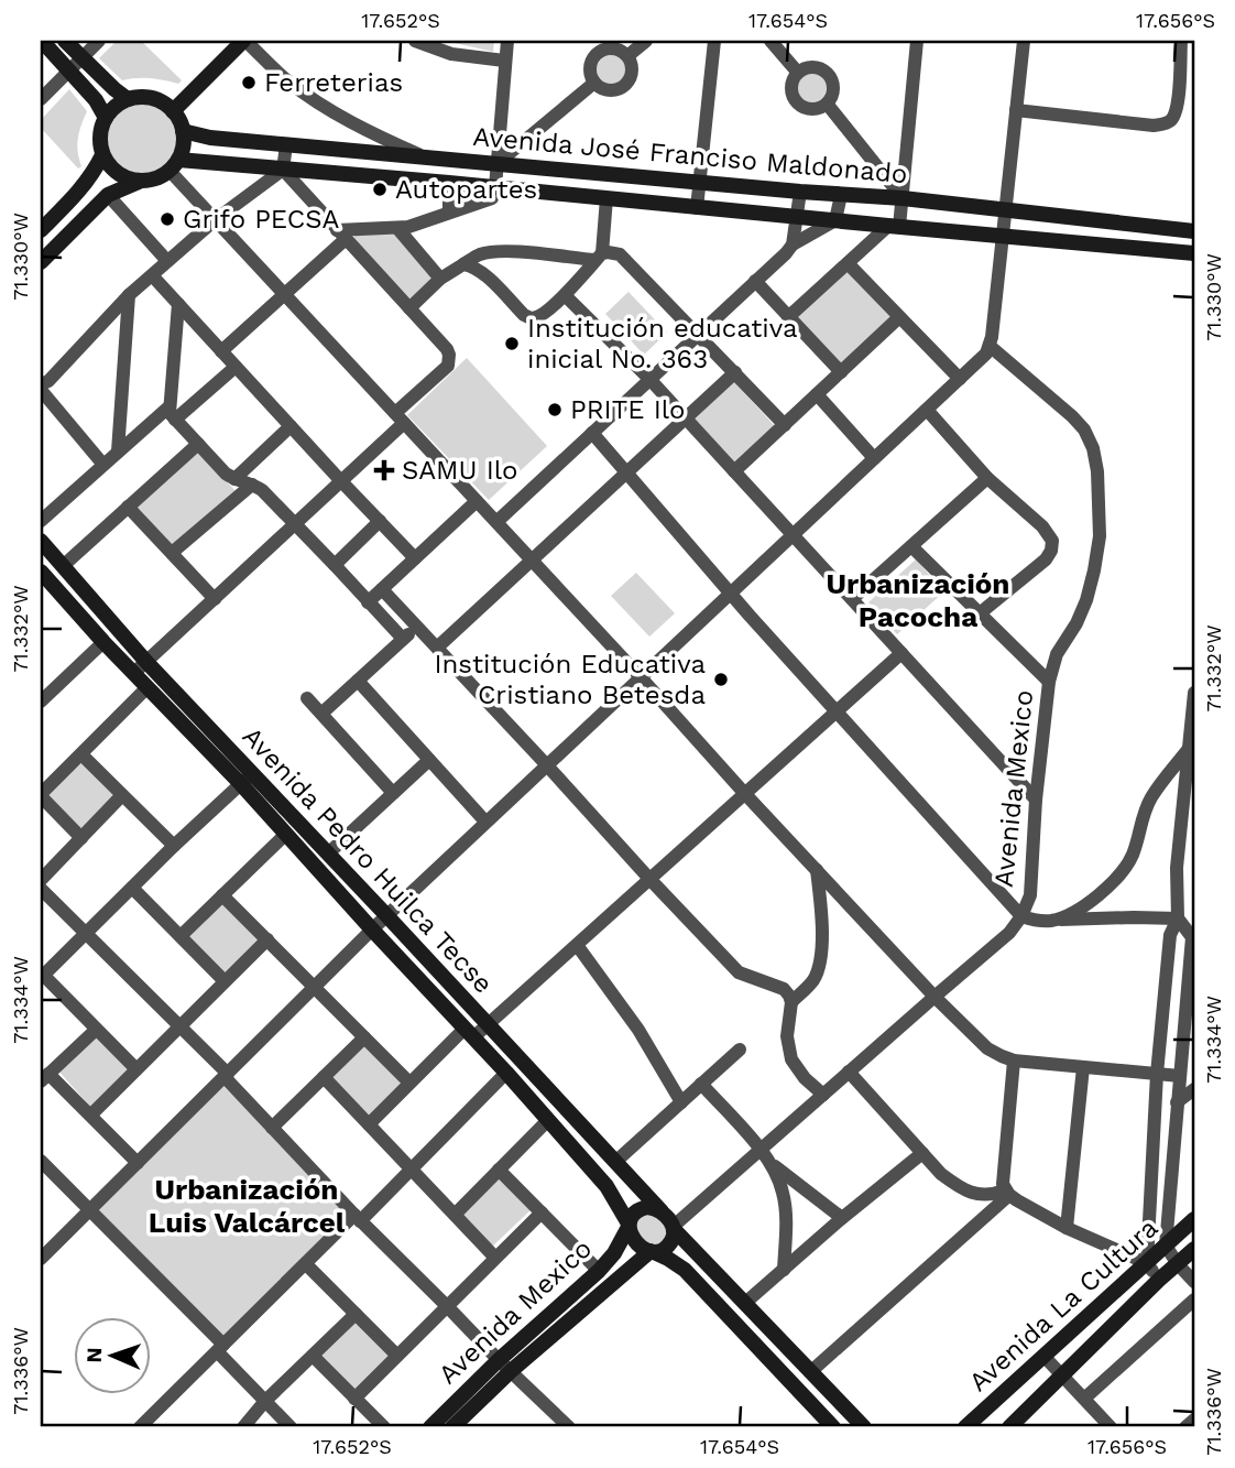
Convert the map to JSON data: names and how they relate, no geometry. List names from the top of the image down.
{
  "streets": {
    "street": [
      "Avenida José Franciso Maldonado",
      "Avenida Mexico",
      "Avenida Pedro Huilca Tecse",
      "Avenida La Cultura"
    ]
  },
  "crossings": [
    ["Avenida Mexico", "Avenida Pedro Huilca Tecse"]
  ],
  "districts": ["Urbanización Pacocha", "Urbanización Luis Valcárcel"],
  "places": {
    "other": [
      "Ferreterias",
      "Autopartes",
      "Grifo PECSA",
      "Institución educativa inicial No. 363",
      "PRITE Ilo",
      "Institución Educativa Cristiano Betesda"
    ],
    "health": ["SAMU Ilo"]
  },
  "north": "left",
  "coordinates": [
    "17.652°S",
    "17.654°S",
    "17.656°S",
    "71.330°W",
    "71.332°W",
    "71.334°W",
    "71.336°W"
  ]
}
